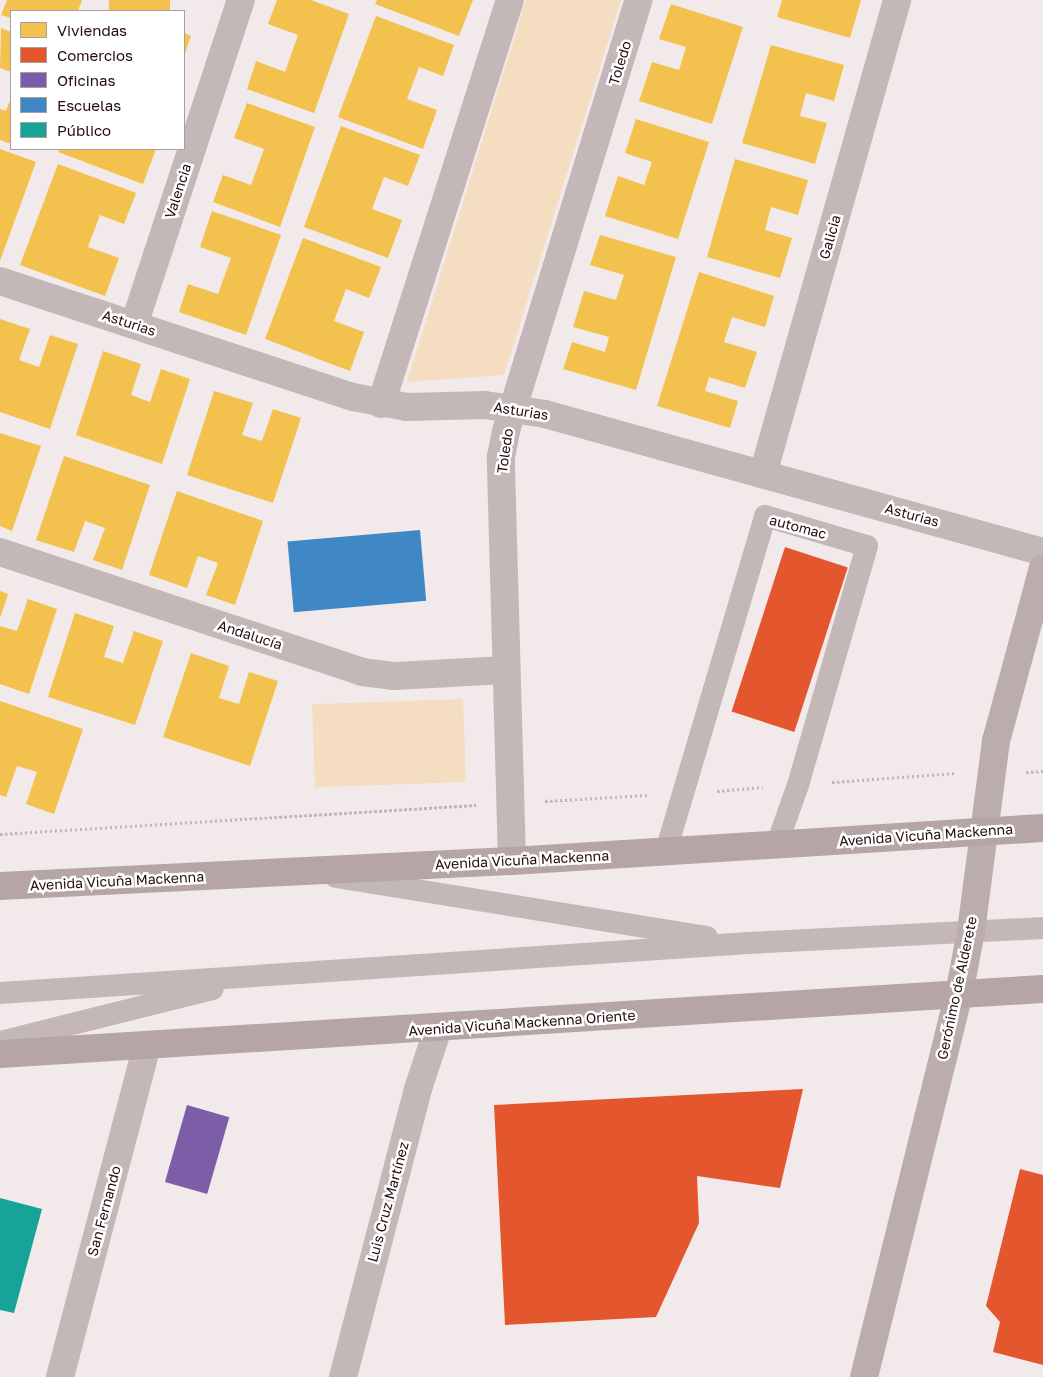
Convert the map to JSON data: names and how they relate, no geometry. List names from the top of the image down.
{
  "streets": {
    "main road": ["Avenida Vicuña Mackenna", "Gerónimo de Alderete", "Avenida Vicuña Mackenna Oriente"],
    "street": [
      "Toledo",
      "Valencia",
      "Galicia",
      "Asturias",
      "Andalucía",
      "Luis Cruz Martínez",
      "San Fernando"
    ],
    "lane": ["automac"]
  },
  "crossings": [
    ["Toledo", "Asturias"],
    ["Toledo", "Andalucía"],
    ["Toledo", "Avenida Vicuña Mackenna"],
    ["Valencia", "Asturias"],
    ["Galicia", "Asturias"],
    ["automac", "Avenida Vicuña Mackenna"],
    ["Avenida Vicuña Mackenna", "Gerónimo de Alderete"],
    ["Gerónimo de Alderete", "Avenida Vicuña Mackenna Oriente"],
    ["Avenida Vicuña Mackenna Oriente", "Luis Cruz Martínez"],
    ["Avenida Vicuña Mackenna Oriente", "San Fernando"]
  ],
  "legend": [
    "Viviendas",
    "Comercios",
    "Oficinas",
    "Escuelas",
    "Público"
  ]
}
